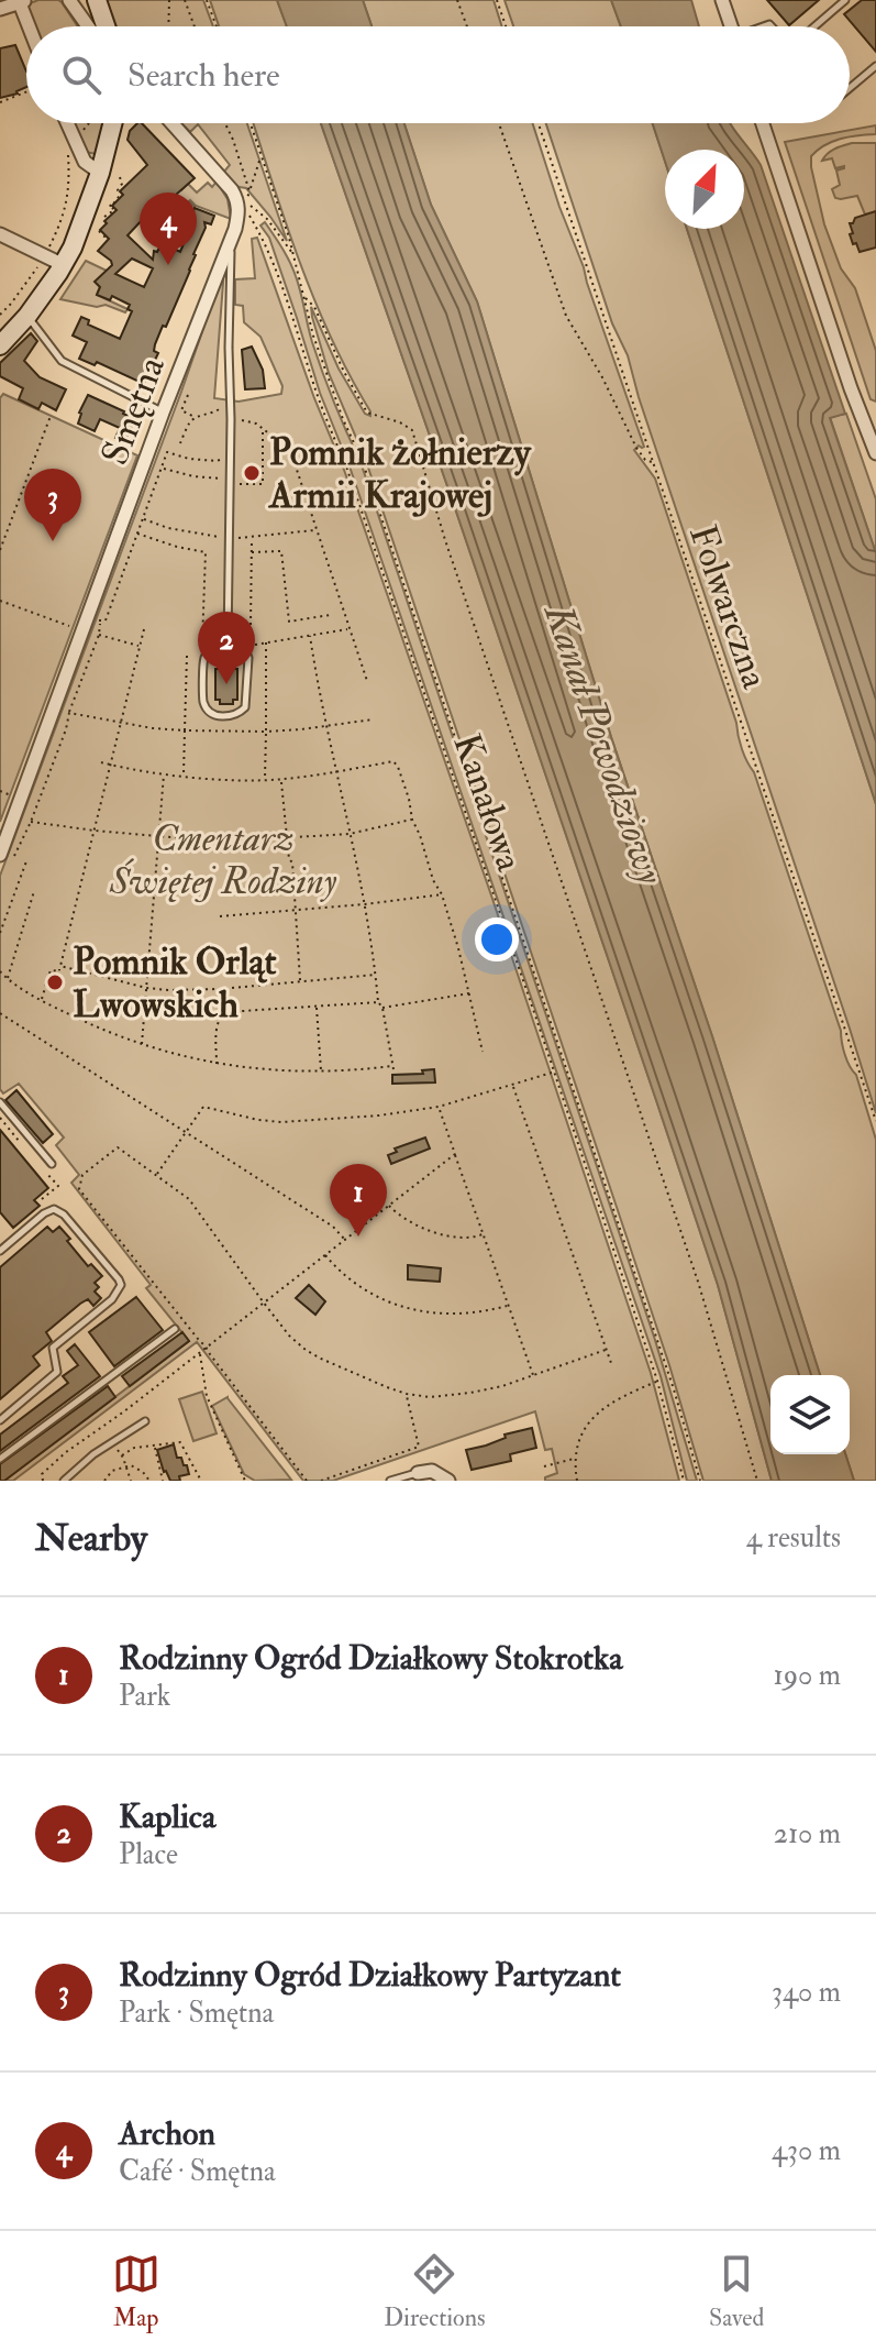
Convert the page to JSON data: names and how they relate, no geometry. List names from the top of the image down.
{
  "streets": {
    "street": ["Smętna"],
    "path": ["Folwarczna", "Kanałowa"]
  },
  "crossings": [
    ["Smętna", "Kanałowa"]
  ],
  "water": ["Kanał Powodziowy"],
  "parks": ["Cmentarz Świętej Rodziny"],
  "places": ["Pomnik żołnierzy Armii Krajowej", "Pomnik Orląt Lwowskich"],
  "north": "top right",
  "page": {
    "search": "Search here",
    "pins": [
      "4",
      "3",
      "2",
      "1"
    ],
    "heading": ["Nearby", "4 results"],
    "list": [
      {
        "mark": "1",
        "name": "Rodzinny Ogród Działkowy Stokrotka",
        "note": "Park",
        "value": "190 m"
      },
      {
        "mark": "2",
        "name": "Kaplica",
        "note": "Place",
        "value": "210 m"
      },
      {
        "mark": "3",
        "name": "Rodzinny Ogród Działkowy Partyzant",
        "note": "Park · Smętna",
        "value": "340 m"
      },
      {
        "mark": "4",
        "name": "Archon",
        "note": "Café · Smętna",
        "value": "430 m"
      }
    ],
    "nav": ["Map", "Directions", "Saved"]
  }
}
